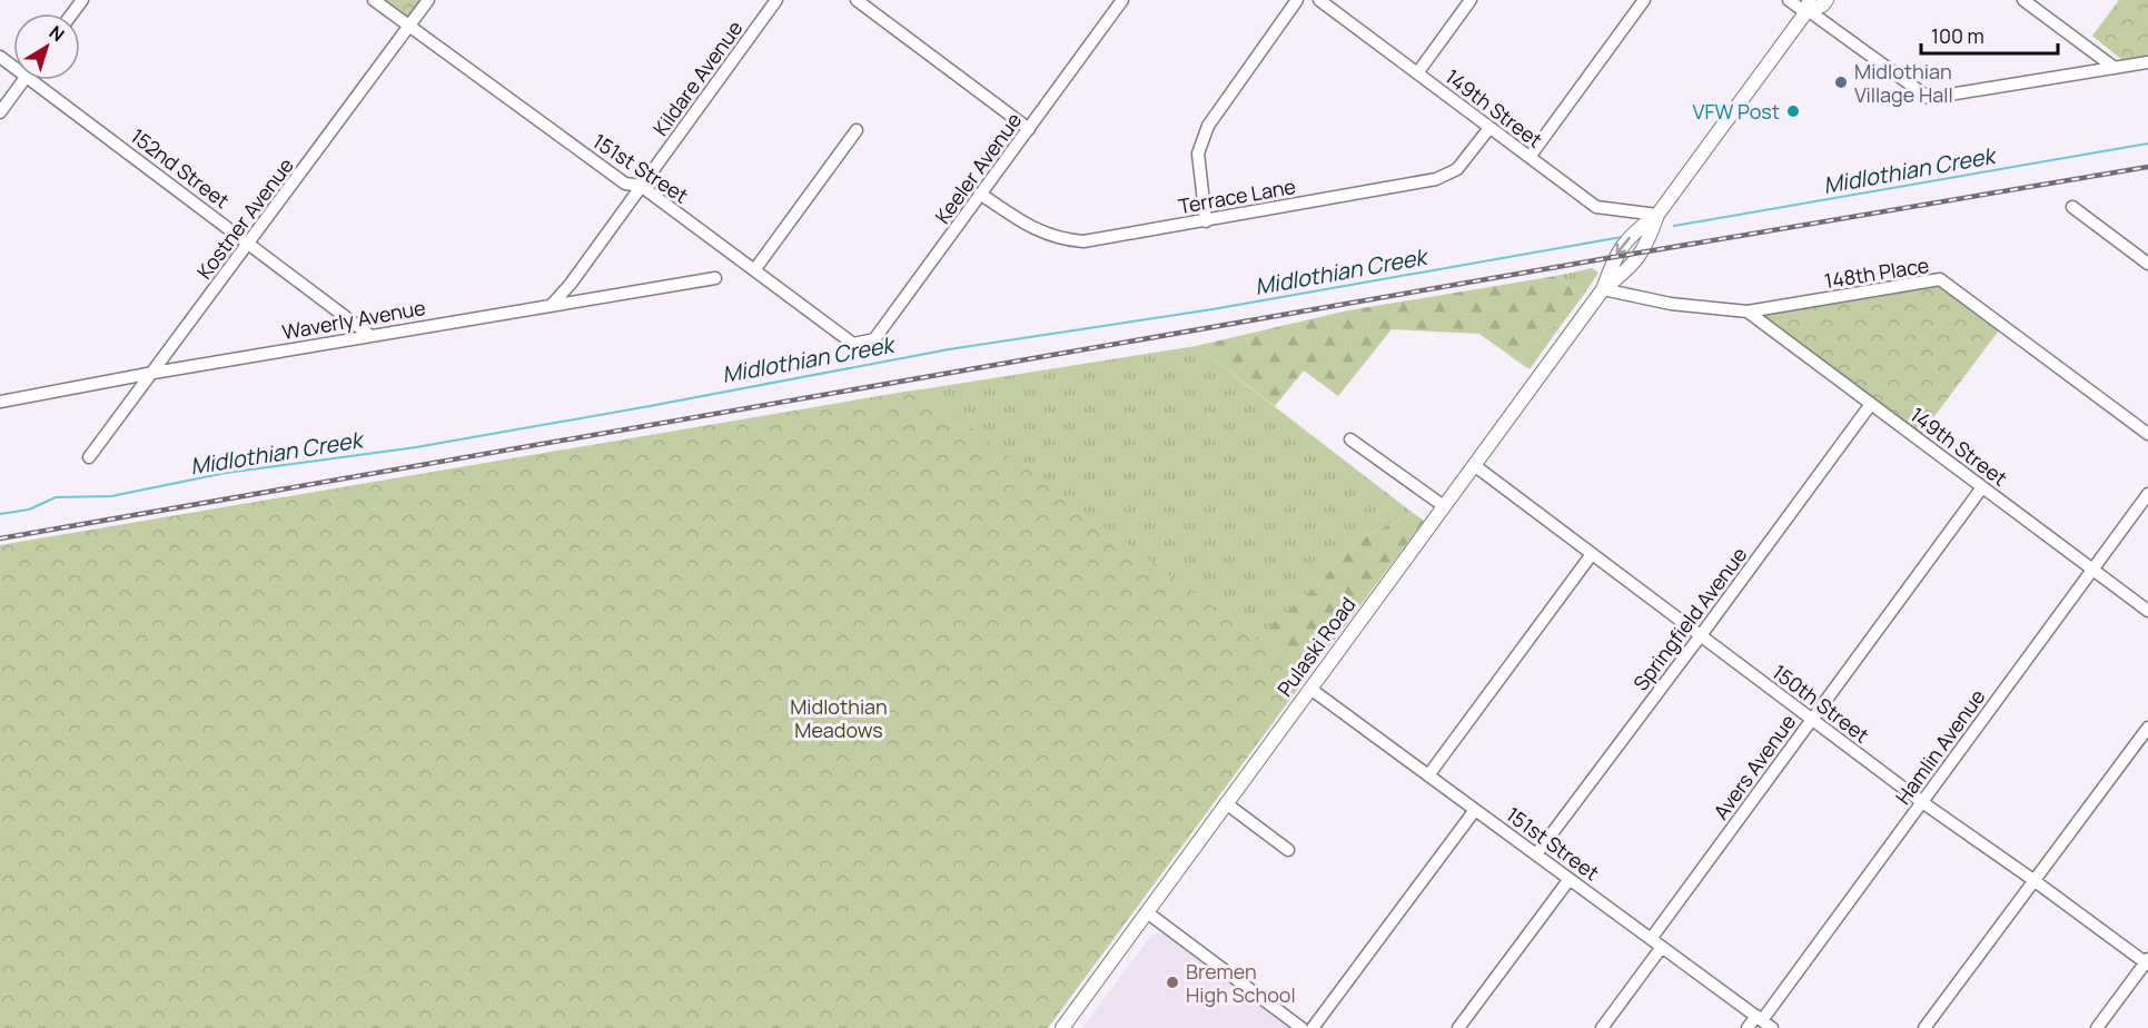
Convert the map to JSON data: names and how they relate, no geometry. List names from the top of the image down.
{
  "streets": {
    "main road": ["Pulaski Road"],
    "street": [
      "Kildare Avenue",
      "149th Street",
      "152nd Street",
      "151st Street",
      "Keeler Avenue",
      "Terrace Lane",
      "Kostner Avenue",
      "148th Place",
      "Waverly Avenue",
      "Springfield Avenue",
      "150th Street",
      "Hamlin Avenue",
      "Avers Avenue"
    ]
  },
  "crossings": [
    ["Kildare Avenue", "151st Street"],
    ["Kildare Avenue", "Waverly Avenue"],
    ["149th Street", "Terrace Lane"],
    ["149th Street", "148th Place"],
    ["149th Street", "Springfield Avenue"],
    ["149th Street", "Pulaski Road"],
    ["149th Street", "Hamlin Avenue"],
    ["149th Street", "Avers Avenue"],
    ["152nd Street", "Kostner Avenue"],
    ["152nd Street", "Waverly Avenue"],
    ["151st Street", "Keeler Avenue"],
    ["151st Street", "Kostner Avenue"],
    ["151st Street", "Springfield Avenue"],
    ["151st Street", "Pulaski Road"],
    ["151st Street", "Hamlin Avenue"],
    ["151st Street", "Avers Avenue"],
    ["Keeler Avenue", "Terrace Lane"],
    ["Kostner Avenue", "Waverly Avenue"],
    ["148th Place", "Pulaski Road"],
    ["Springfield Avenue", "150th Street"],
    ["Pulaski Road", "150th Street"],
    ["150th Street", "Hamlin Avenue"],
    ["150th Street", "Avers Avenue"]
  ],
  "water": ["Midlothian Creek"],
  "parks": ["Midlothian Meadows"],
  "places": ["Midlothian Village Hall", "VFW Post", "Bremen High School"],
  "scale_bar": "100 m",
  "north": "top right"
}
